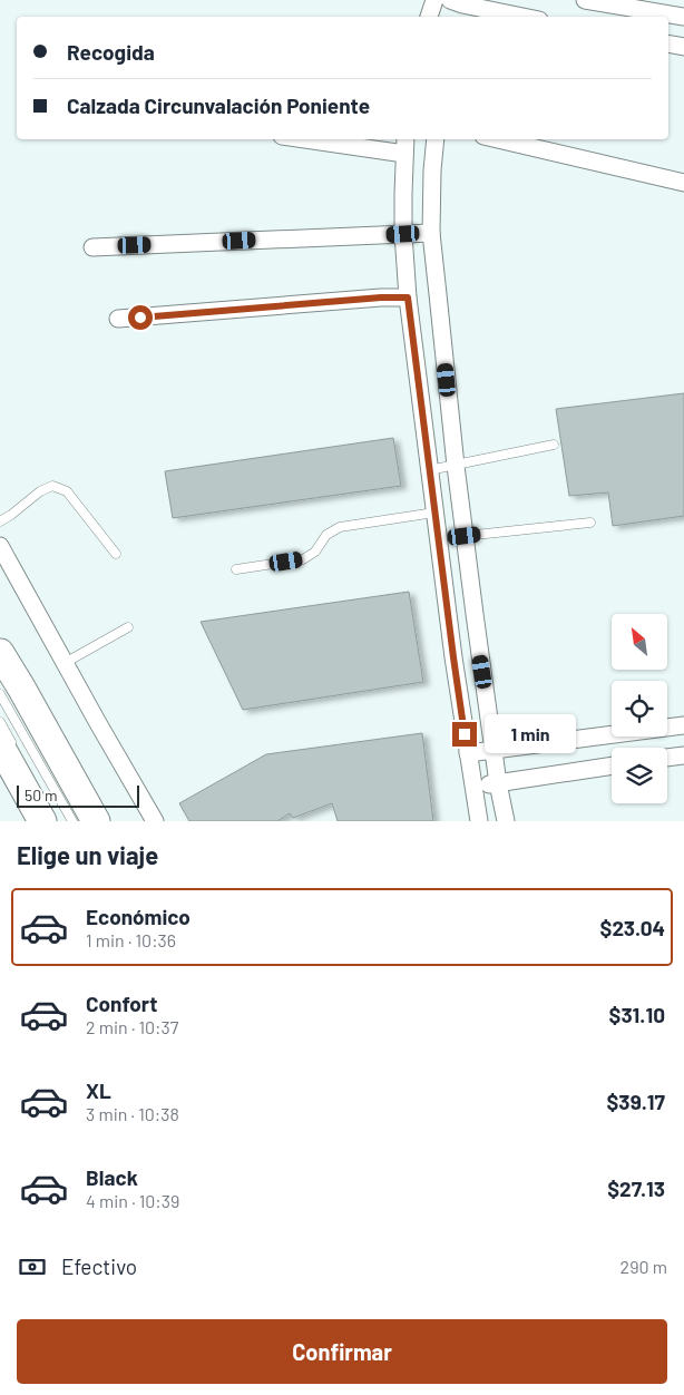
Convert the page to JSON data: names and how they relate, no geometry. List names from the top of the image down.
{
  "scale_bar": "50 m",
  "north": "top left",
  "page": {
    "banner": ["Recogida", "Calzada Circunvalación Poniente"],
    "bubble": "1 min",
    "scale": "50 m",
    "heading": "Elige un viaje",
    "list": [
      {
        "name": "Económico",
        "note": "1 min · 10:36",
        "value": "$23.04"
      },
      {
        "name": "Confort",
        "note": "2 min · 10:37",
        "value": "$31.10"
      },
      {
        "name": "XL",
        "note": "3 min · 10:38",
        "value": "$39.17"
      },
      {
        "name": "Black",
        "note": "4 min · 10:39",
        "value": "$27.13"
      }
    ],
    "pay": ["Efectivo", "290 m"],
    "buttons": "Confirmar"
  }
}
